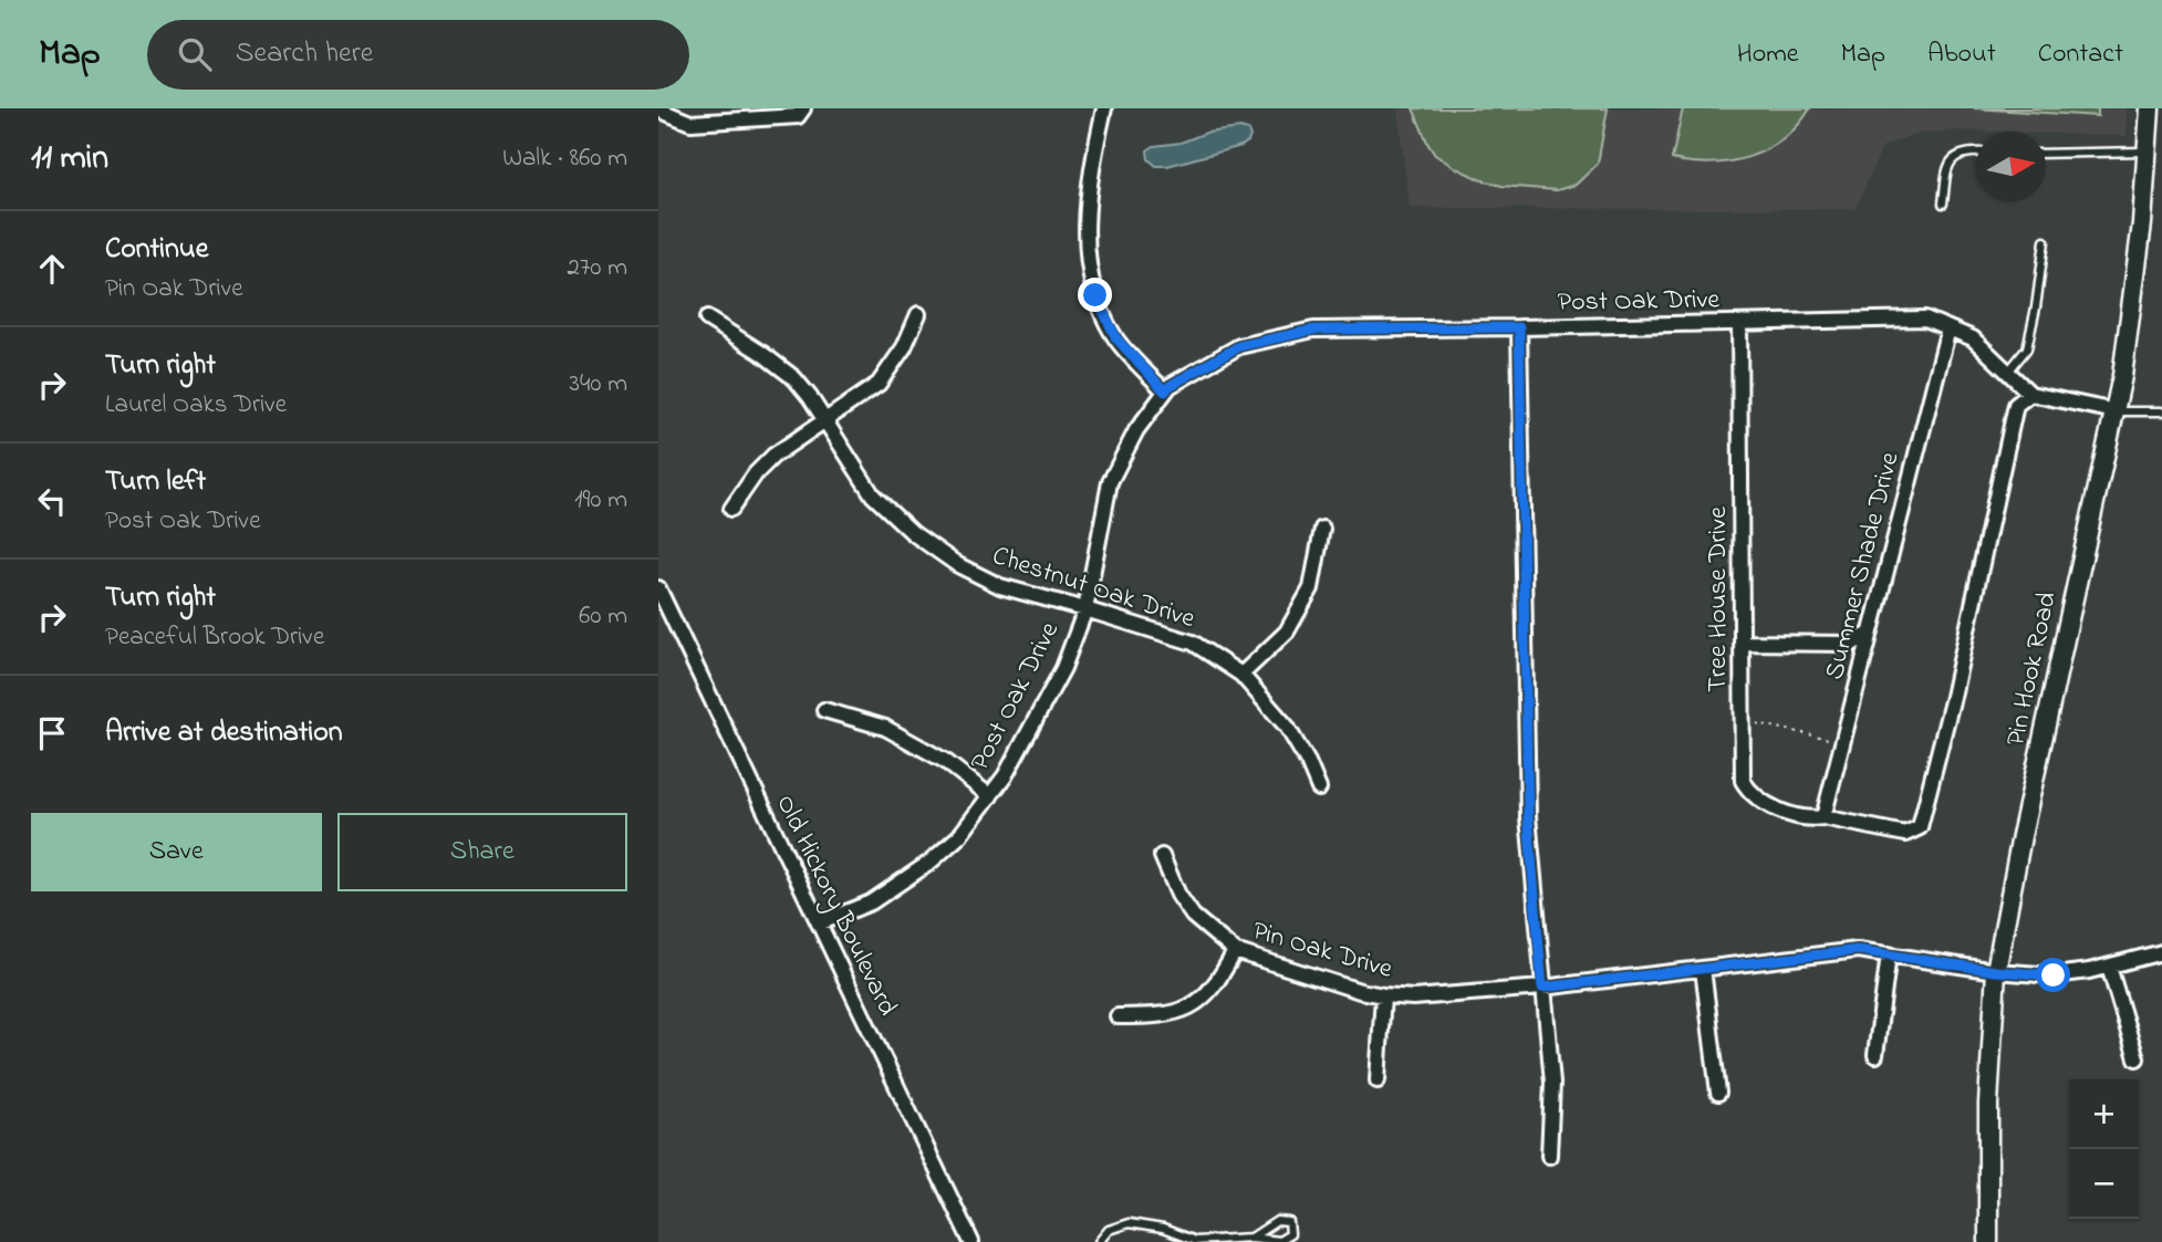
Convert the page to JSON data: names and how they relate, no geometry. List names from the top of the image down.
{
  "streets": {
    "street": [
      "Post Oak Drive",
      "Summer Shade Drive",
      "Chestnut Oak Drive",
      "Tree House Drive",
      "Pin Hook Road",
      "Old Hickory Boulevard",
      "Pin Oak Drive"
    ]
  },
  "crossings": [
    ["Post Oak Drive", "Summer Shade Drive"],
    ["Post Oak Drive", "Chestnut Oak Drive"],
    ["Post Oak Drive", "Tree House Drive"],
    ["Post Oak Drive", "Old Hickory Boulevard"],
    ["Summer Shade Drive", "Tree House Drive"],
    ["Pin Hook Road", "Pin Oak Drive"]
  ],
  "north": "right",
  "page": {
    "header": "Map",
    "search": "Search here",
    "nav": [
      "Home",
      "Map",
      "About",
      "Contact"
    ],
    "heading": ["11 min", "Walk · 860 m"],
    "list": [
      ["Continue", "Pin Oak Drive", "270 m"],
      ["Turn right", "Laurel Oaks Drive", "340 m"],
      ["Turn left", "Post Oak Drive", "190 m"],
      ["Turn right", "Peaceful Brook Drive", "60 m"],
      "Arrive at destination"
    ],
    "buttons": ["Save", "Share"],
    "map_buttons": ["+", "−"]
  }
}
